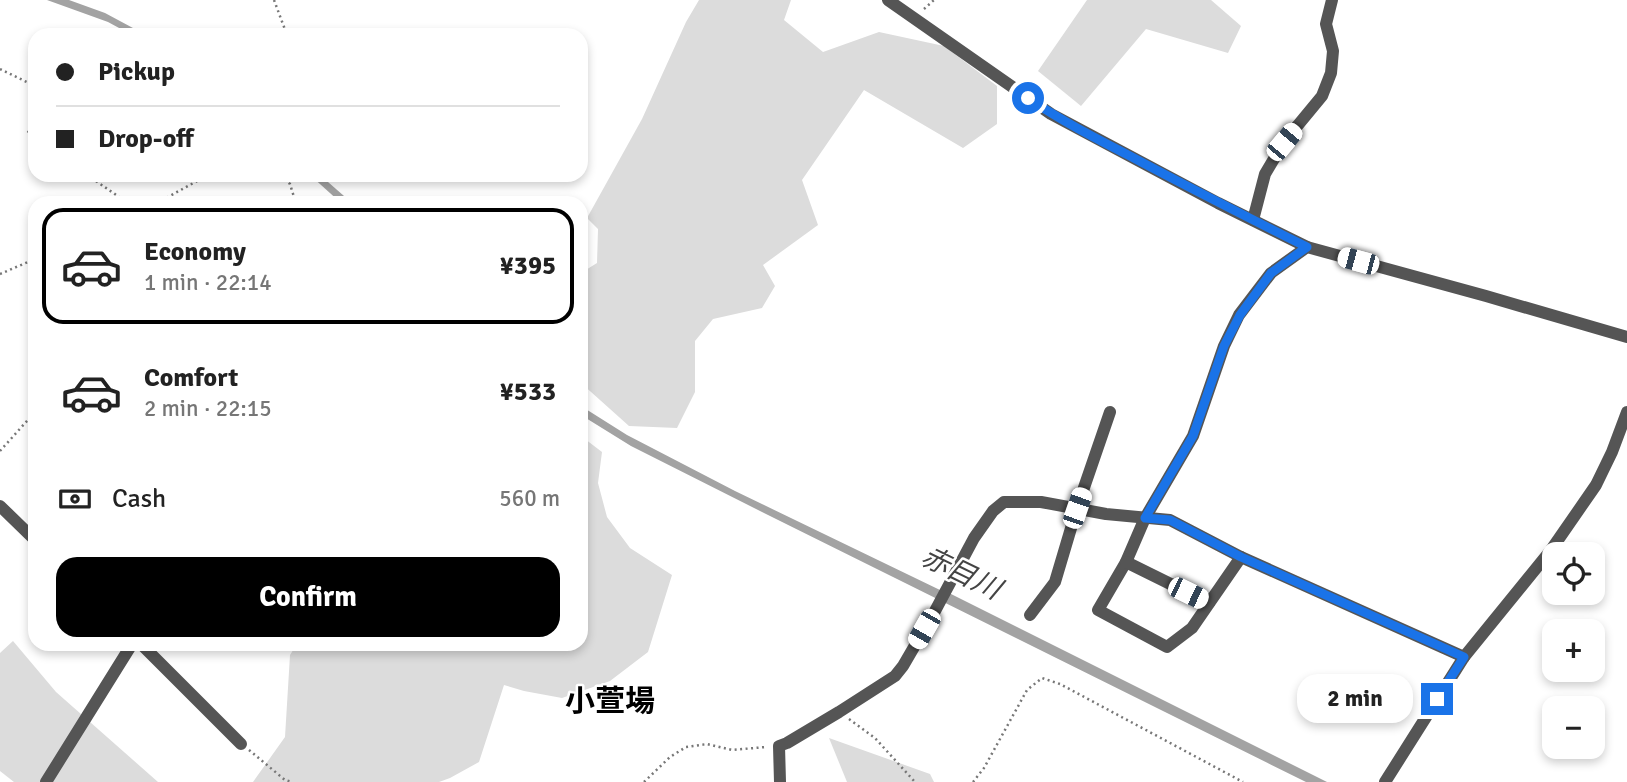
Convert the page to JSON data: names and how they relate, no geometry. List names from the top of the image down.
{
  "districts": ["小萱場"],
  "water": ["赤目川"],
  "page": {
    "banner": ["Pickup", "Drop-off"],
    "list": [
      {
        "name": "Economy",
        "note": "1 min · 22:14",
        "value": "¥395"
      },
      {
        "name": "Comfort",
        "note": "2 min · 22:15",
        "value": "¥533"
      }
    ],
    "pay": ["Cash", "560 m"],
    "map_buttons": ["+", "−"],
    "buttons": "Confirm",
    "bubble": "2 min"
  }
}
